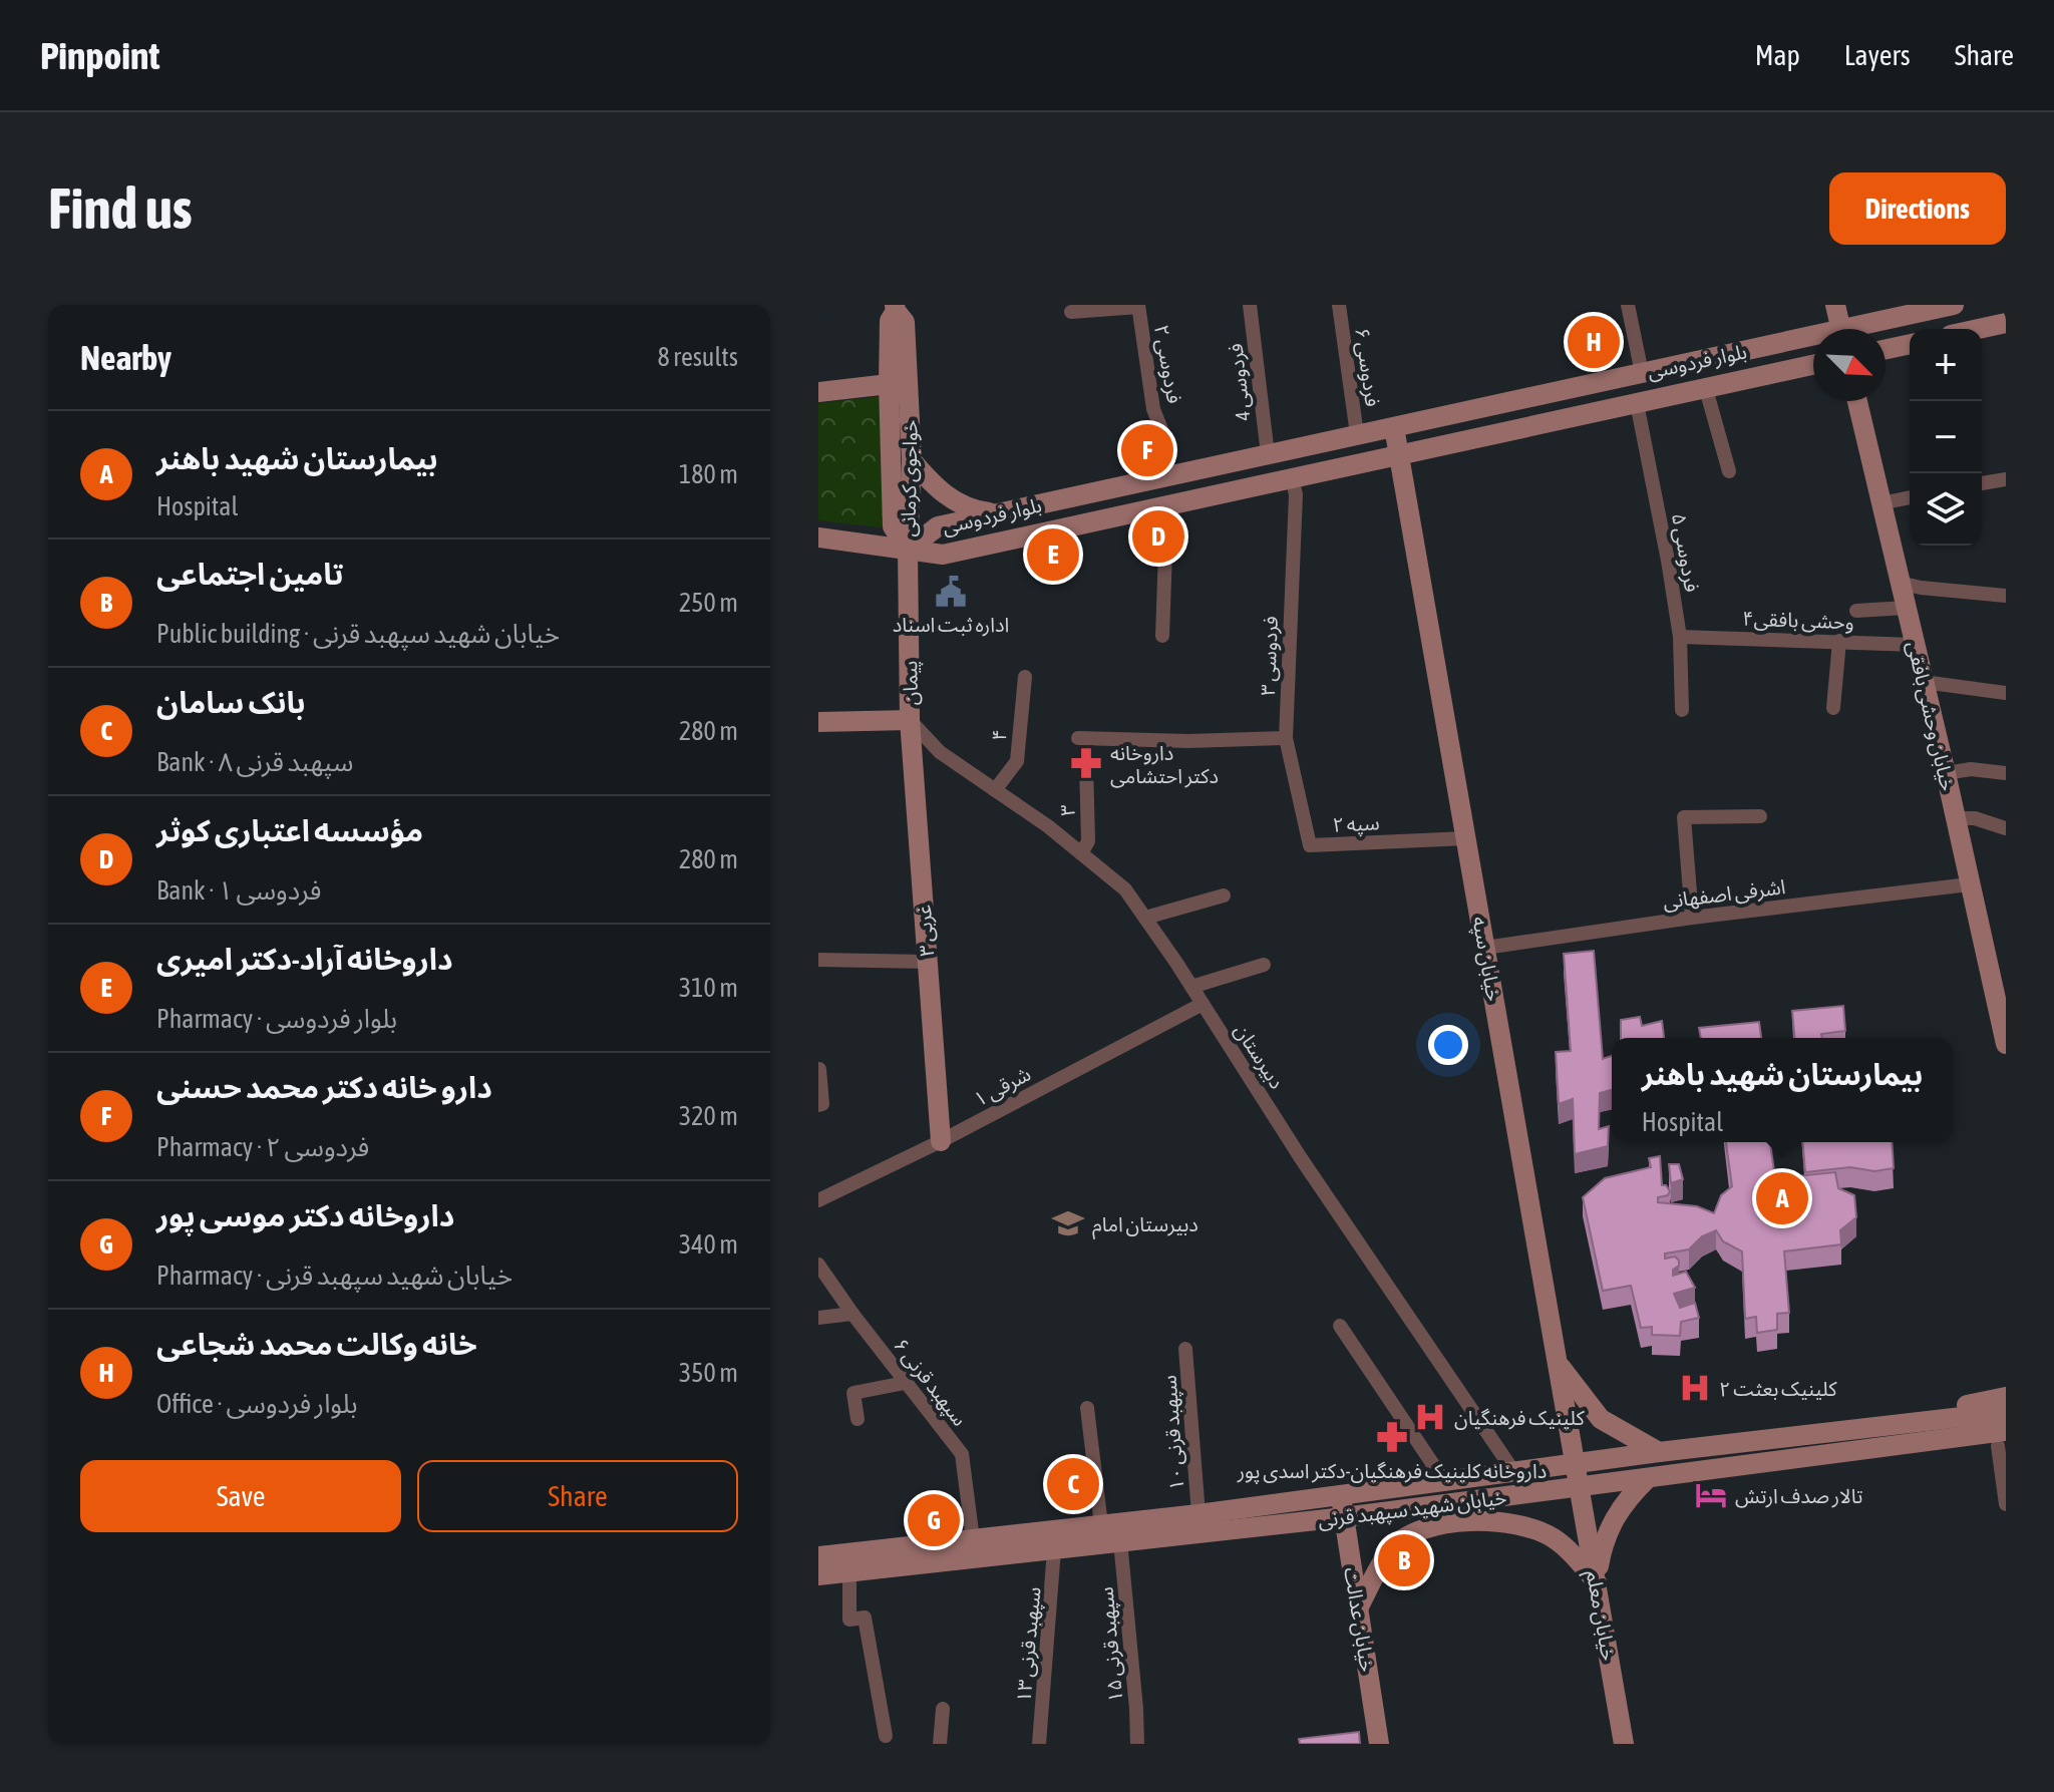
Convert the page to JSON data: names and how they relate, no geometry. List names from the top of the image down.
{
  "streets": {
    "main road": [
      "بلوار فردوسی",
      "خواجوی کرمانی",
      "پیمان",
      "خیابان وحشی بافقی",
      "۳ غربی",
      "خیابان سپه",
      "خیابان شهید سپهبد قرنی",
      "خیابان معلم",
      "خیابان عدالت"
    ],
    "street": [
      "فردوسی ۲",
      "فردوسی ۶",
      "فردوسی 4",
      "فردوسی ۵",
      "وحشی بافقی۴",
      "فردوسی ۳",
      "۴",
      "۳",
      "سپه ۲",
      "اشرفی اصفهانی",
      "دبیرستان",
      "شرقی ۱",
      "سپهبد قرنی ۶",
      "سپهبد قرنی ۱۰",
      "سپهبد قرنی ۱۳",
      "سپهبد قرنی ۱۵"
    ]
  },
  "crossings": [
    ["بلوار فردوسی", "فردوسی ۲"],
    ["بلوار فردوسی", "فردوسی ۶"],
    ["بلوار فردوسی", "فردوسی 4"],
    ["بلوار فردوسی", "خواجوی کرمانی"],
    ["بلوار فردوسی", "فردوسی ۵"],
    ["بلوار فردوسی", "فردوسی ۳"],
    ["بلوار فردوسی", "پیمان"],
    ["بلوار فردوسی", "خیابان سپه"],
    ["خواجوی کرمانی", "پیمان"],
    ["فردوسی ۵", "وحشی بافقی۴"],
    ["وحشی بافقی۴", "خیابان وحشی بافقی"],
    ["فردوسی ۳", "سپه ۲"],
    ["پیمان", "۳ غربی"],
    ["پیمان", "دبیرستان"],
    ["خیابان وحشی بافقی", "اشرفی اصفهانی"],
    ["۴", "دبیرستان"],
    ["۳", "دبیرستان"],
    ["سپه ۲", "خیابان سپه"],
    ["اشرفی اصفهانی", "خیابان سپه"],
    ["۳ غربی", "دبیرستان"],
    ["۳ غربی", "شرقی ۱"],
    ["خیابان سپه", "خیابان شهید سپهبد قرنی"],
    ["خیابان سپه", "خیابان معلم"],
    ["دبیرستان", "شرقی ۱"],
    ["دبیرستان", "خیابان شهید سپهبد قرنی"],
    ["سپهبد قرنی ۶", "خیابان شهید سپهبد قرنی"],
    ["سپهبد قرنی ۱۰", "خیابان شهید سپهبد قرنی"],
    ["خیابان شهید سپهبد قرنی", "خیابان معلم"],
    ["خیابان شهید سپهبد قرنی", "خیابان عدالت"],
    ["خیابان شهید سپهبد قرنی", "سپهبد قرنی ۱۳"],
    ["خیابان شهید سپهبد قرنی", "سپهبد قرنی ۱۵"]
  ],
  "places": {
    "public building": ["اداره ثبت اسناد"],
    "pharmacy": ["داروخانه دکتر احتشامی", "داروخانه کلینیک فرهنگیان-دکتر اسدی پور"],
    "school or university": ["دبیرستان امام"],
    "hospital": ["کلینیک بعثت ۲", "کلینیک فرهنگیان"],
    "hotel": ["تالار صدف ارتش"]
  },
  "north": "bottom right",
  "page": {
    "header": "Pinpoint",
    "nav": ["Map", "Layers", "Share"],
    "buttons": [
      "Directions",
      ["Save", "Share"]
    ],
    "title": "Find us",
    "heading": ["Nearby", "8 results"],
    "pins": [
      "H",
      "F",
      "D",
      "E",
      "A",
      "C",
      "G",
      "B"
    ],
    "map_buttons": ["+", "−"],
    "list": [
      {
        "mark": "A",
        "name": "بیمارستان شهید باهنر",
        "note": "Hospital",
        "value": "180 m"
      },
      {
        "mark": "B",
        "name": "تامین اجتماعی",
        "note": "Public building · خیابان شهید سپهبد قرنی",
        "value": "250 m"
      },
      {
        "mark": "C",
        "name": "بانک سامان",
        "note": "Bank · سپهبد قرنی ۸",
        "value": "280 m"
      },
      {
        "mark": "D",
        "name": "مؤسسه اعتباری کوثر",
        "note": "Bank · فردوسی ۱",
        "value": "280 m"
      },
      {
        "mark": "E",
        "name": "داروخانه آراد-دکتر امیری",
        "note": "Pharmacy · بلوار فردوسی",
        "value": "310 m"
      },
      {
        "mark": "F",
        "name": "دارو خانه دکتر محمد حسنی",
        "note": "Pharmacy · فردوسی ۲",
        "value": "320 m"
      },
      {
        "mark": "G",
        "name": "داروخانه دکتر موسی پور",
        "note": "Pharmacy · خیابان شهید سپهبد قرنی",
        "value": "340 m"
      },
      {
        "mark": "H",
        "name": "خانه وکالت محمد شجاعی",
        "note": "Office · بلوار فردوسی",
        "value": "350 m"
      }
    ],
    "popup": ["بیمارستان شهید باهنر", "Hospital"]
  }
}
